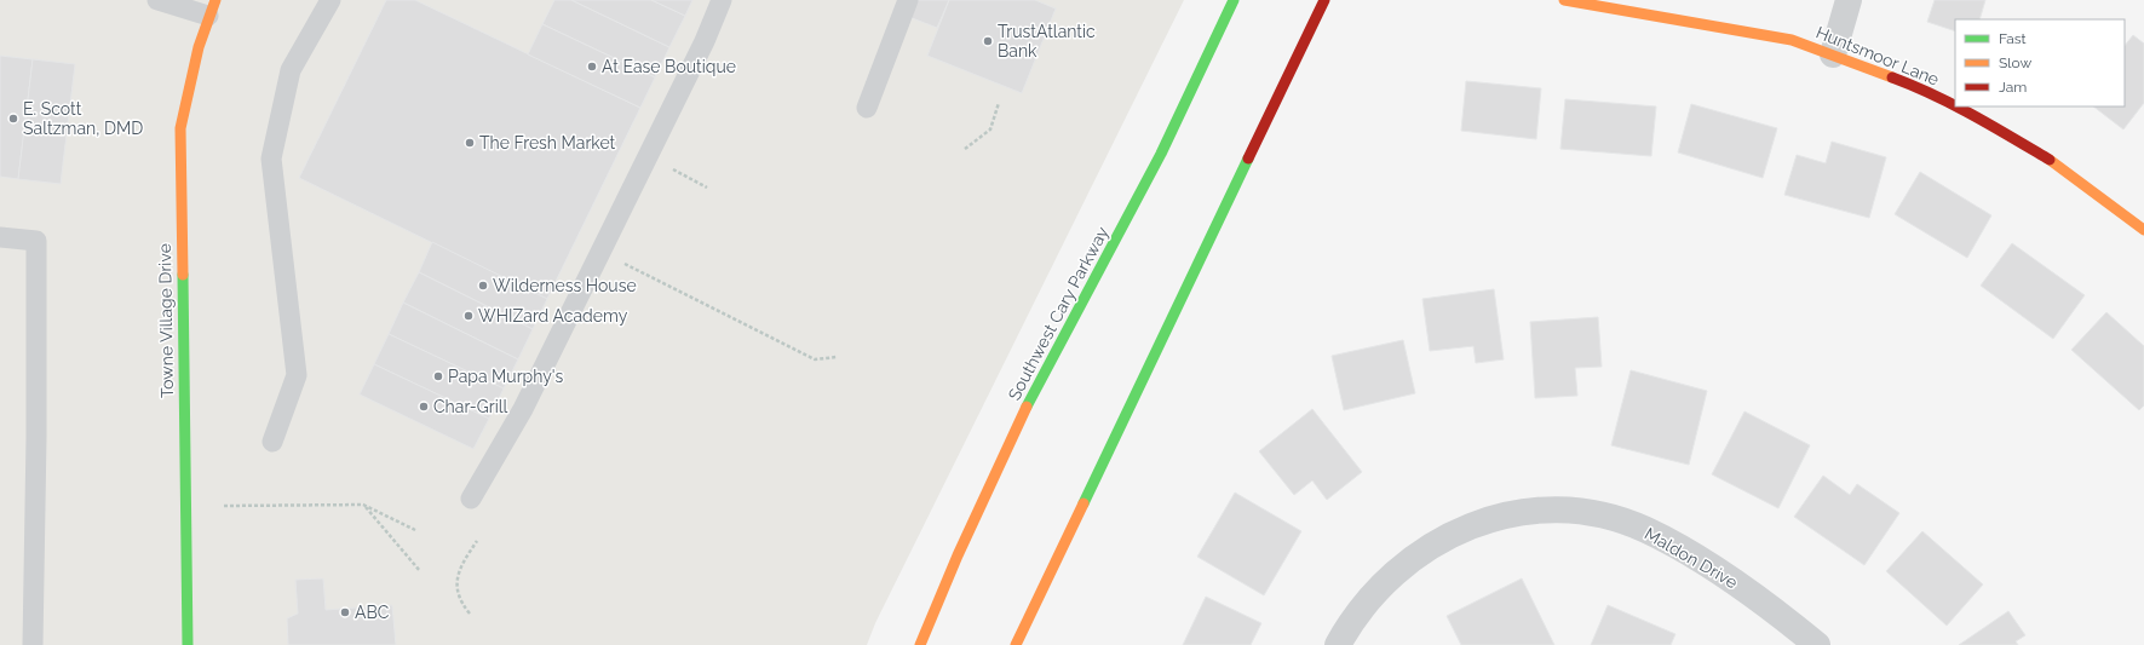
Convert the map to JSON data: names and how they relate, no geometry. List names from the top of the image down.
{
  "streets": {
    "main road": ["Huntsmoor Lane", "Southwest Cary Parkway", "Towne Village Drive"],
    "street": ["Maldon Drive"]
  },
  "places": [
    "TrustAtlantic Bank",
    "At Ease Boutique",
    "E. Scott Saltzman, DMD",
    "The Fresh Market",
    "Wilderness House",
    "WHIZard Academy",
    "Papa Murphy's",
    "Char-Grill",
    "ABC"
  ],
  "legend": ["Fast", "Slow", "Jam"]
}
